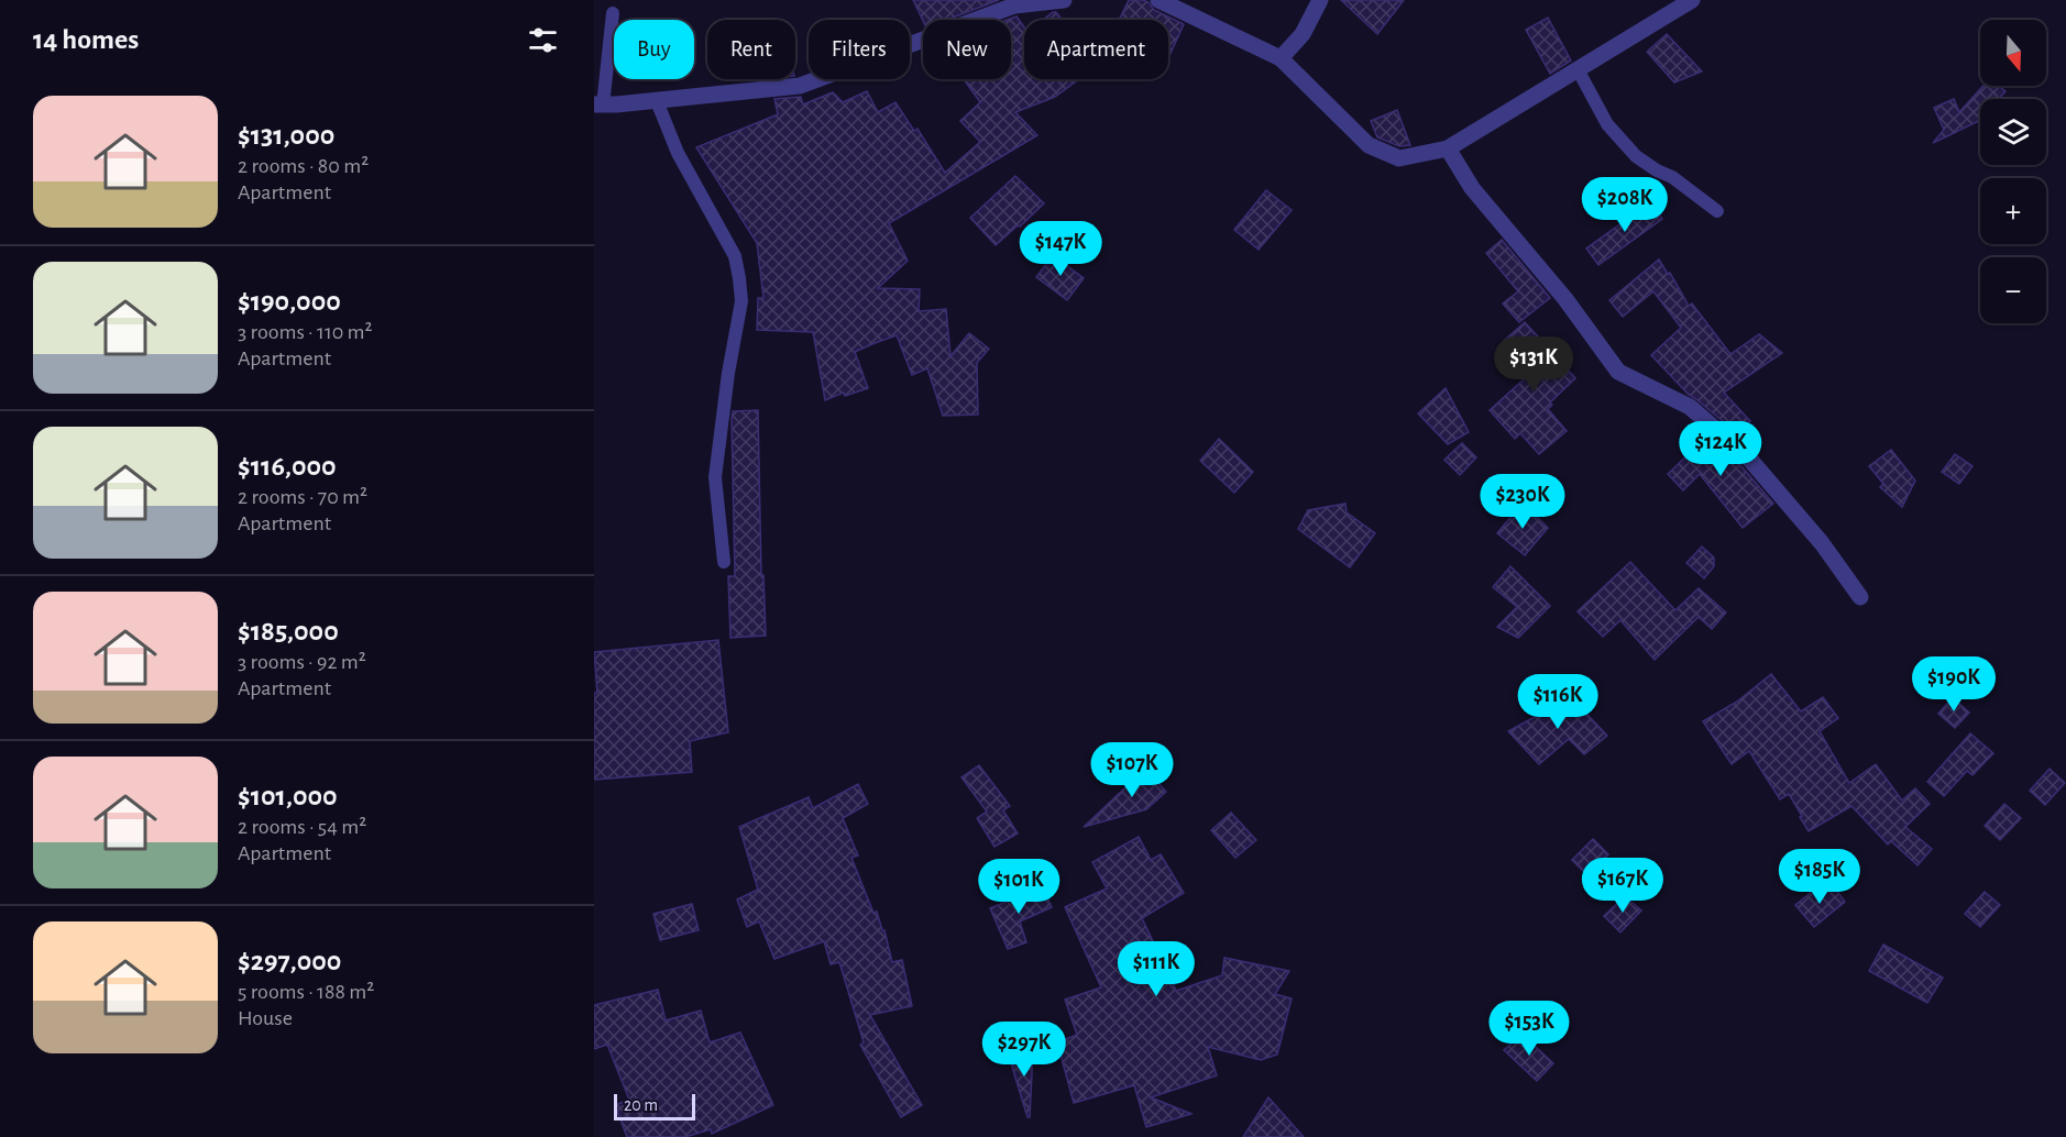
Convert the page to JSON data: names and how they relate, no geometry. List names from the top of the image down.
{
  "scale_bar": "20 m",
  "north": "bottom",
  "page": {
    "heading": "14 homes",
    "map_buttons": ["+", "−"],
    "chip": [
      "Buy",
      "Rent",
      "Filters",
      "New",
      "Apartment"
    ],
    "list": [
      {
        "name": "$131,000",
        "note": "2 rooms · 80 m² · Apartment"
      },
      {
        "name": "$190,000",
        "note": "3 rooms · 110 m² · Apartment"
      },
      {
        "name": "$116,000",
        "note": "2 rooms · 70 m² · Apartment"
      },
      {
        "name": "$185,000",
        "note": "3 rooms · 92 m² · Apartment"
      },
      {
        "name": "$101,000",
        "note": "2 rooms · 54 m² · Apartment"
      },
      {
        "name": "$297,000",
        "note": "5 rooms · 188 m² · House"
      }
    ],
    "price": [
      "$208K",
      "$147K",
      "$131K",
      "$124K",
      "$230K",
      "$190K",
      "$116K",
      "$107K",
      "$185K",
      "$167K",
      "$101K",
      "$111K",
      "$153K",
      "$297K"
    ],
    "scale": "20 m"
  }
}
